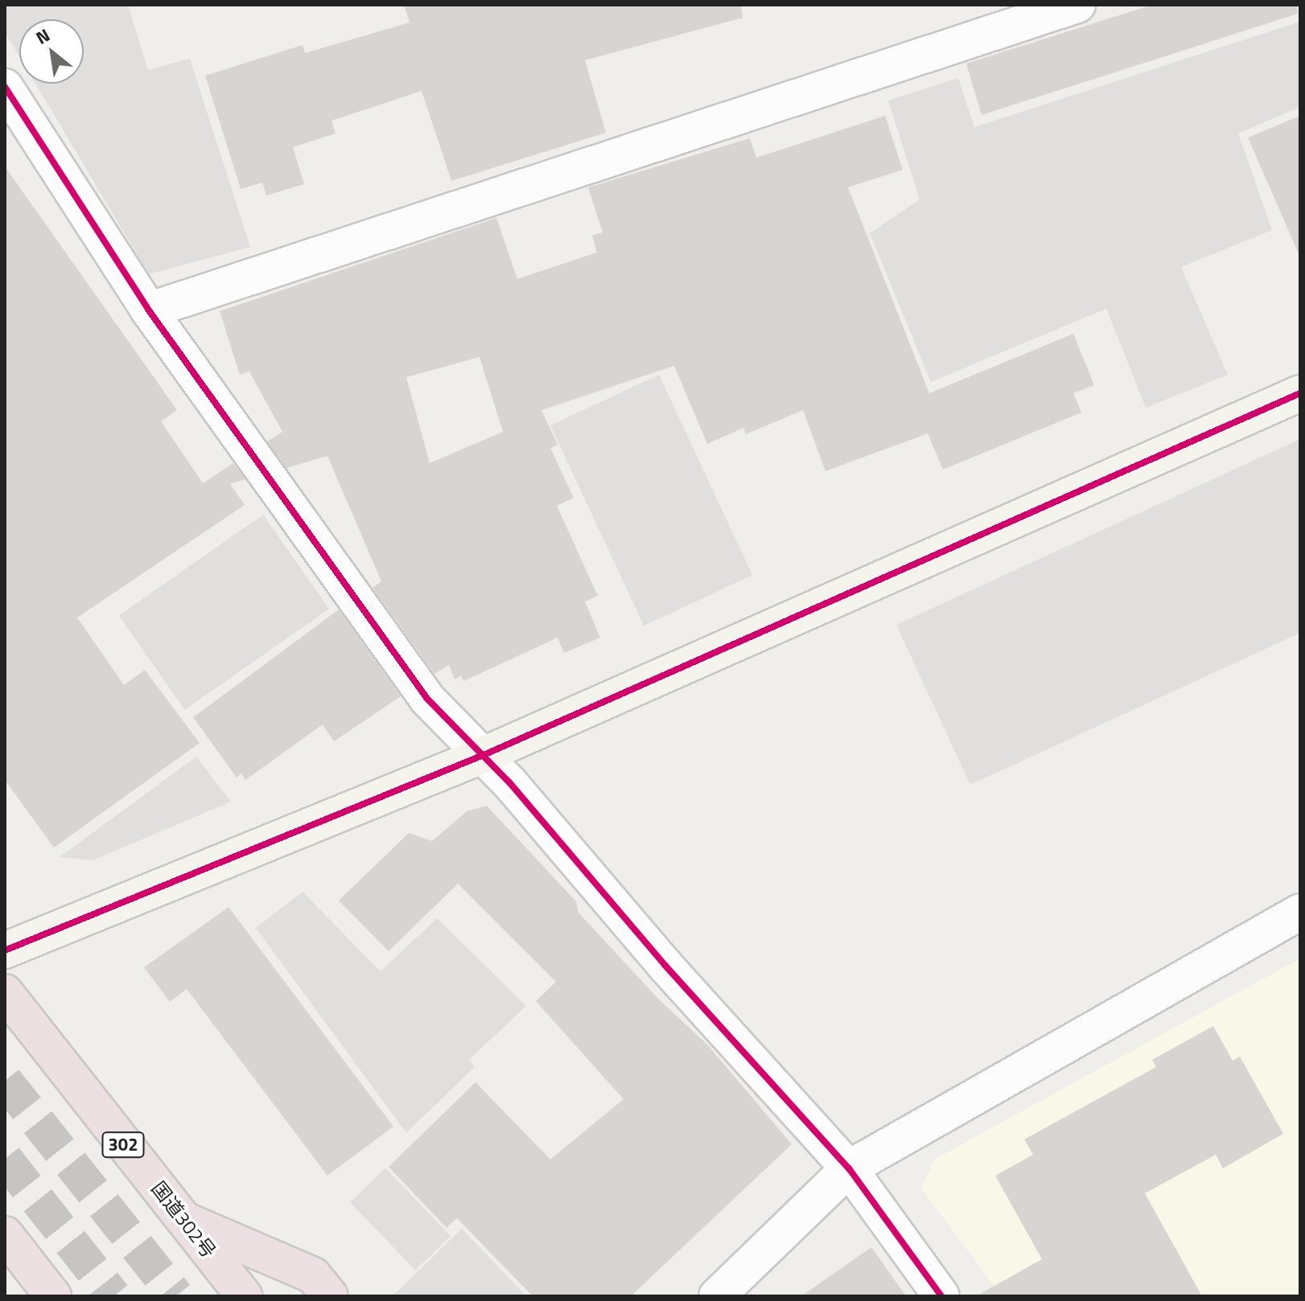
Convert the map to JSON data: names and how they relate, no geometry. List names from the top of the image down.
{
  "streets": {
    "highway": ["302", "国道302号"]
  },
  "north": "top left"
}
